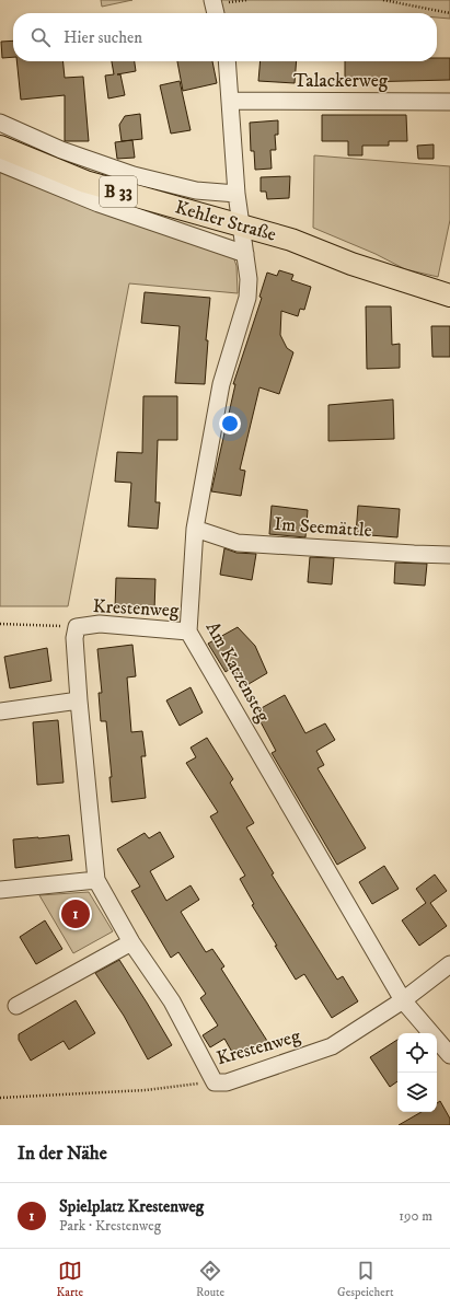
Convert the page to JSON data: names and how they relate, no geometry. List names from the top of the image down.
{
  "streets": {
    "main road": ["B 33", "Kehler Straße"],
    "street": [
      "Talackerweg",
      "Im Seemättle",
      "Krestenweg",
      "Am Katzensteg"
    ]
  },
  "crossings": [
    ["Talackerweg", "Am Katzensteg"],
    ["Kehler Straße", "Am Katzensteg"],
    ["Im Seemättle", "Am Katzensteg"],
    ["Krestenweg", "Am Katzensteg"]
  ],
  "page": {
    "search": "Hier suchen",
    "pins": "1",
    "heading": "In der Nähe",
    "list": [
      {
        "mark": "1",
        "name": "Spielplatz Krestenweg",
        "note": "Park · Krestenweg",
        "value": "190 m"
      }
    ],
    "nav": ["Karte", "Route", "Gespeichert"]
  }
}
